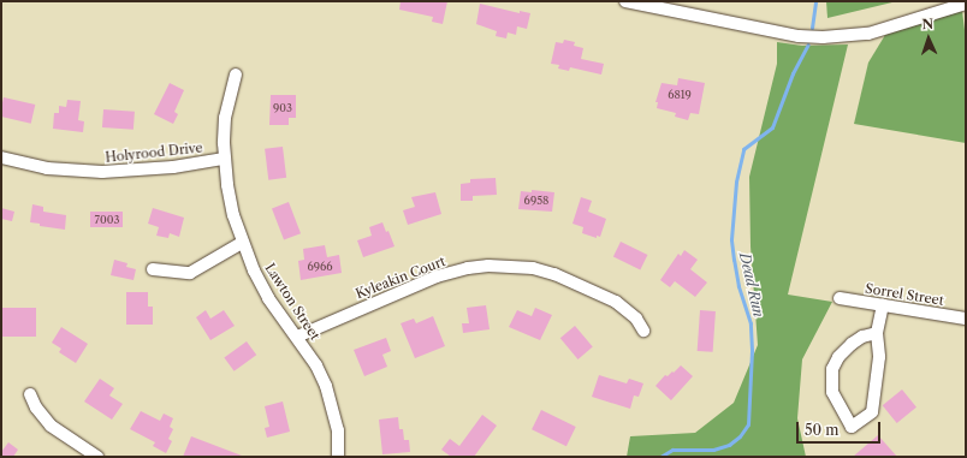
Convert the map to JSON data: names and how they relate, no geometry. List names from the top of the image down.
{
  "streets": {
    "street": [
      "Holyrood Drive",
      "Kyleakin Court",
      "Sorrel Street",
      "Lawton Street"
    ]
  },
  "crossings": [
    ["Holyrood Drive", "Lawton Street"],
    ["Kyleakin Court", "Lawton Street"]
  ],
  "water": ["Dead Run"],
  "house_numbers": [
    "6819",
    "903",
    "6958",
    "7003",
    "6966"
  ],
  "scale_bar": "50 m",
  "north": "top"
}
